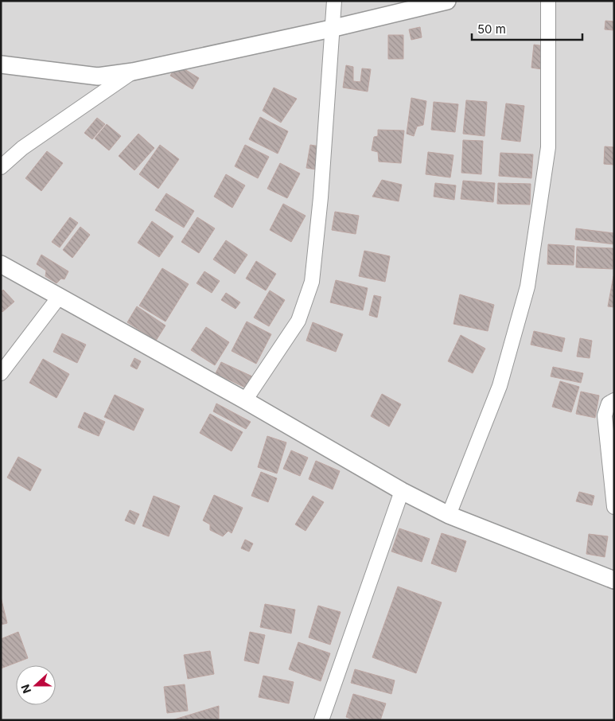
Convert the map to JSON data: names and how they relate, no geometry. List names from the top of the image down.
{
  "scale_bar": "50 m",
  "north": "left"
}
